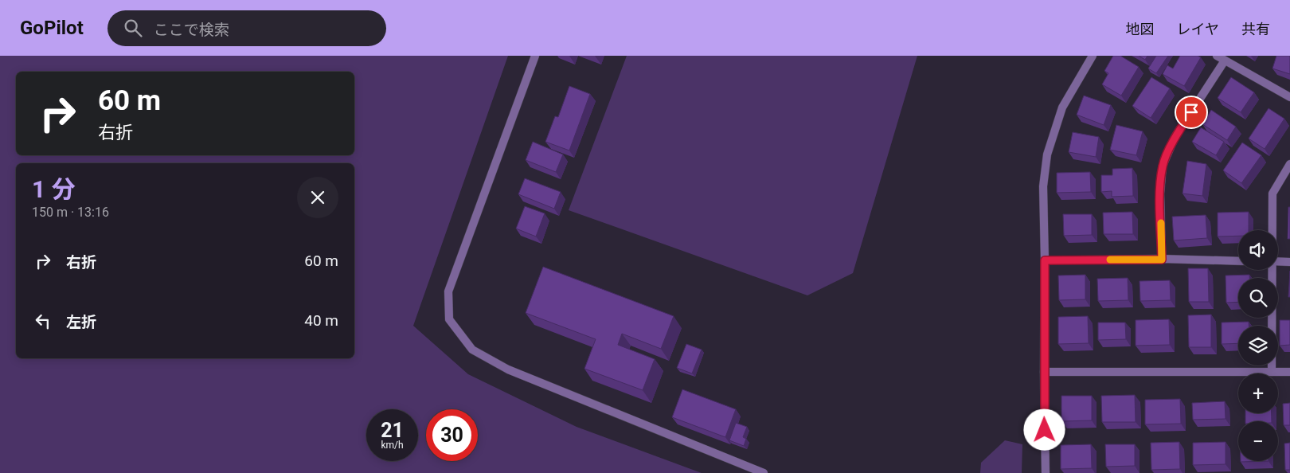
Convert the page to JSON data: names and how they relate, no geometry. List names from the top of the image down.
{
  "page": {
    "header": "GoPilot",
    "search": "ここで検索",
    "nav": ["地図", "レイヤ", "共有"],
    "turn": ["60 m", "右折"],
    "heading": ["1 分", "150 m · 13:16"],
    "map_buttons": ["+", "−"],
    "list": [
      {
        "name": "右折",
        "value": "60 m"
      },
      {
        "name": "左折",
        "value": "40 m"
      }
    ],
    "speed": "21 km/h",
    "limit": "30"
  }
}
